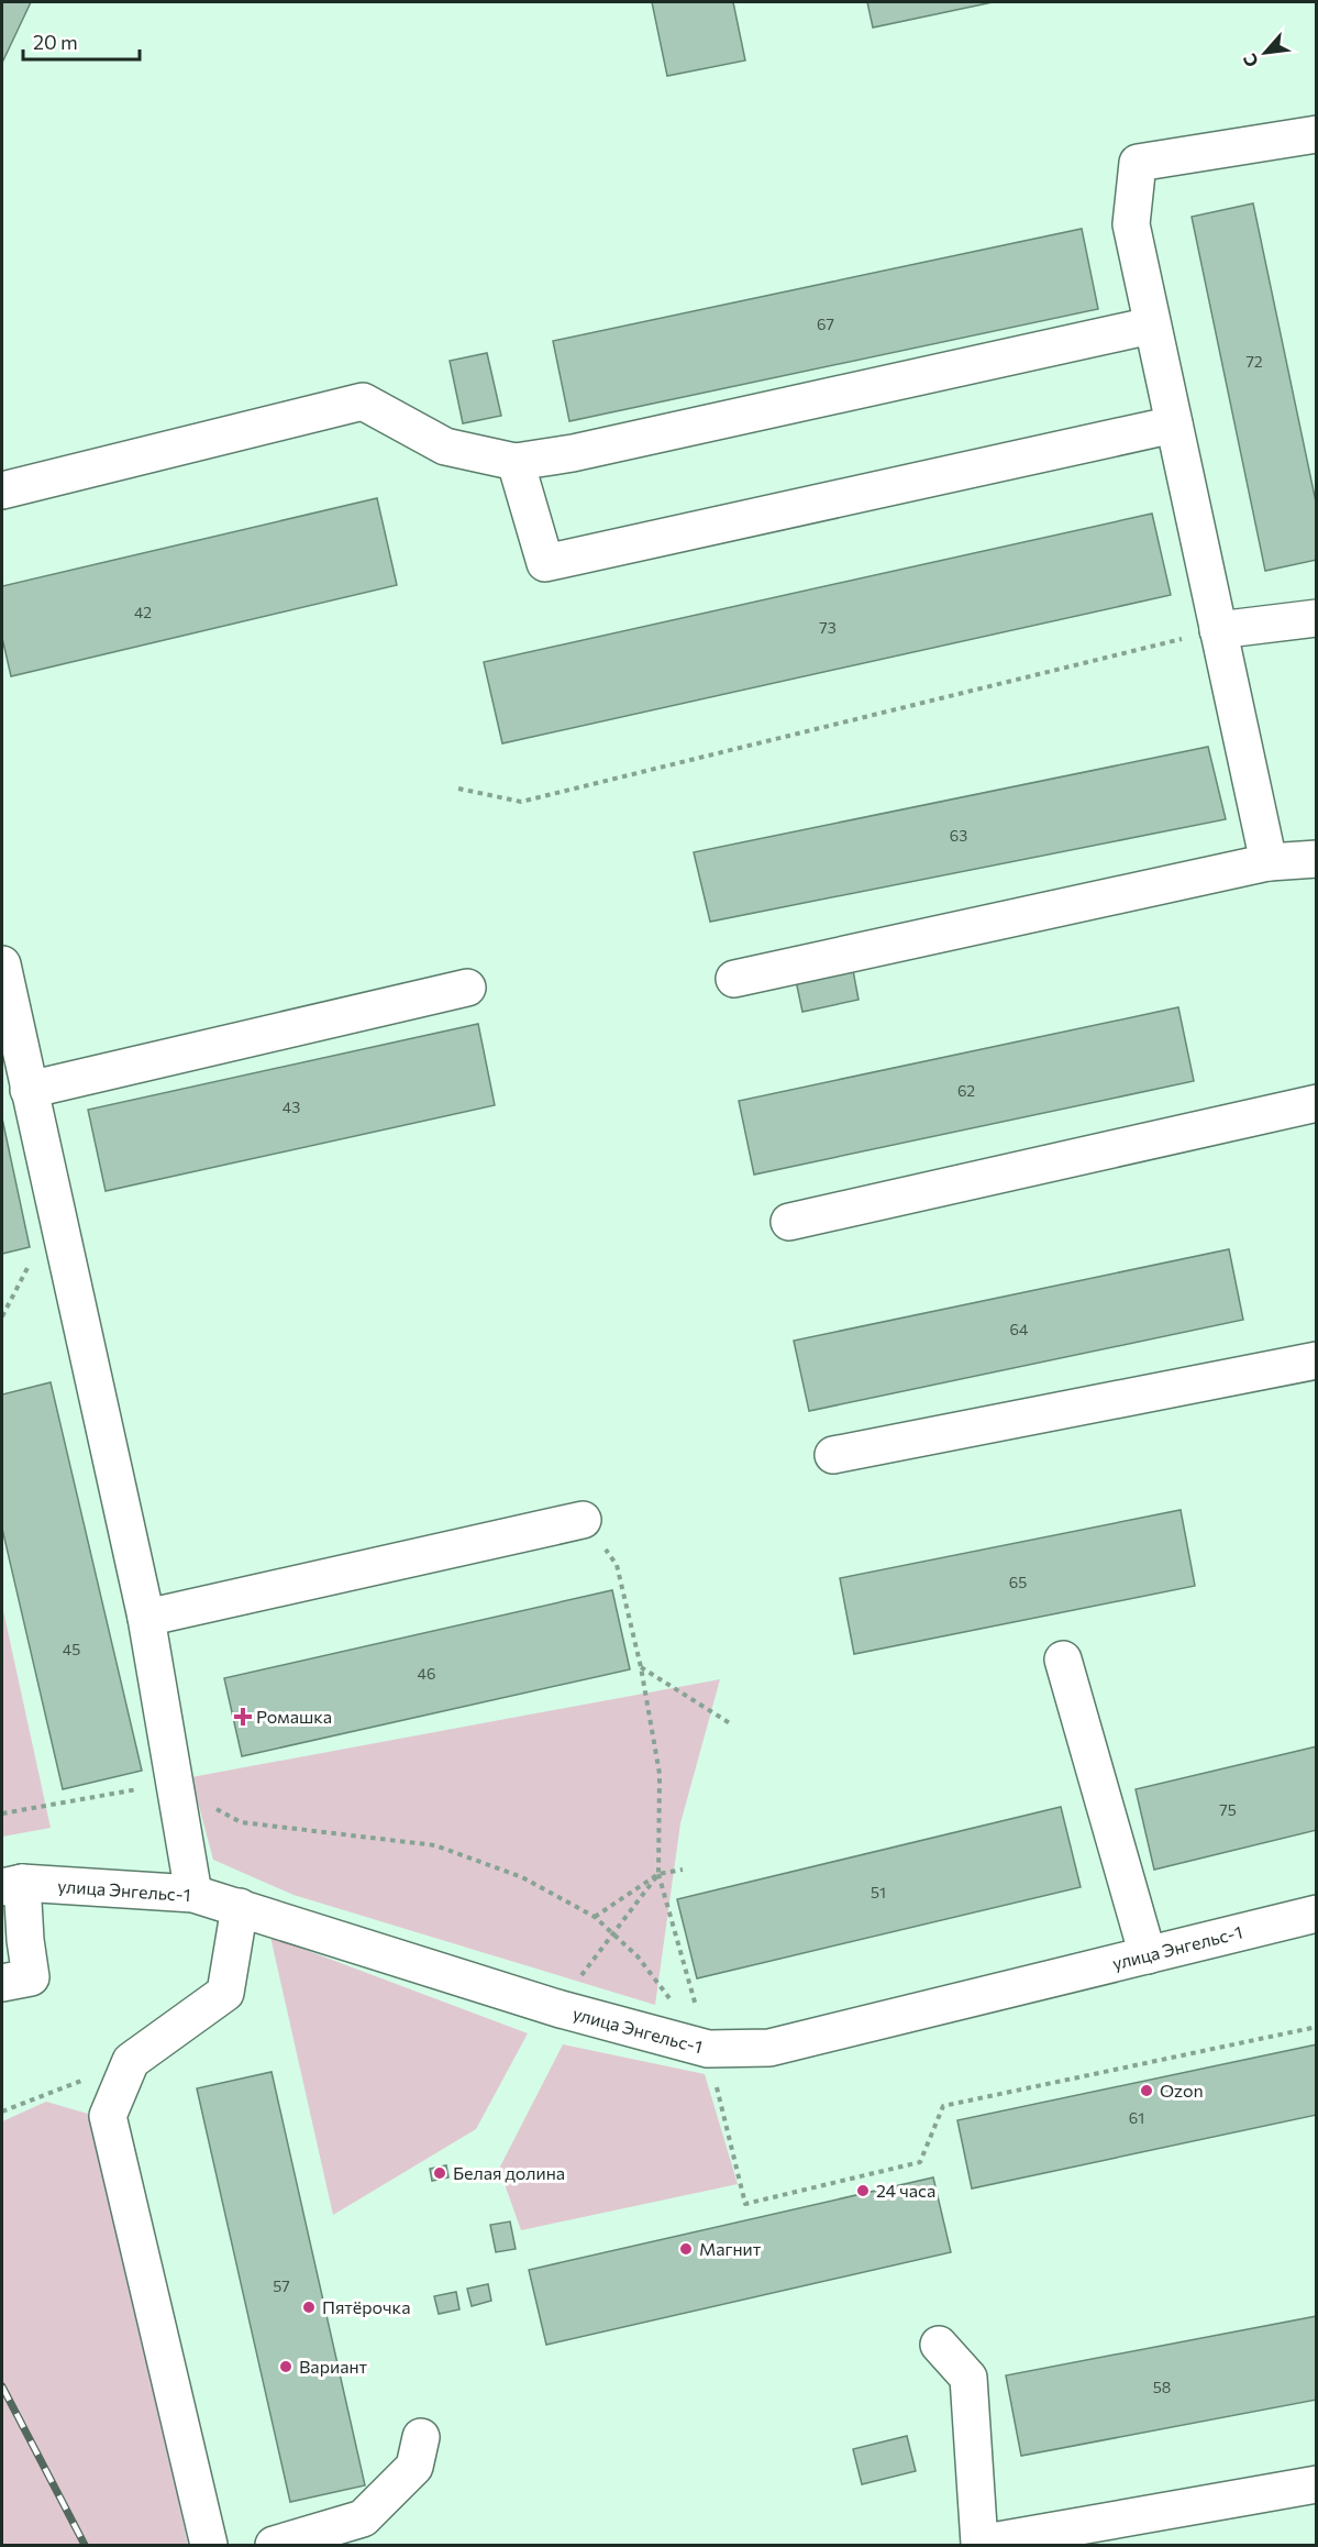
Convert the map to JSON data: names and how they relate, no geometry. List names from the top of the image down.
{
  "streets": {
    "street": ["улица Энгельс-1"]
  },
  "places": {
    "health": ["Ромашка"],
    "other": [
      "Ozon",
      "Белая долина",
      "24 часа",
      "Магнит",
      "Пятёрочка",
      "Вариант"
    ]
  },
  "house_numbers": [
    "67",
    "72",
    "42",
    "73",
    "63",
    "62",
    "43",
    "64",
    "65",
    "45",
    "46",
    "75",
    "51",
    "61",
    "57",
    "58"
  ],
  "scale_bar": "20 m",
  "north": "bottom left"
}
